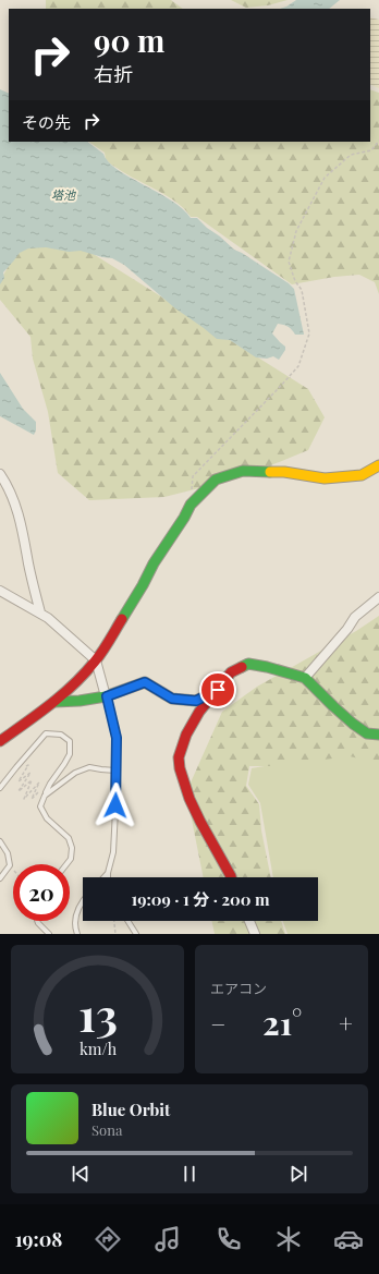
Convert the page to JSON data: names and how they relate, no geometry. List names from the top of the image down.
{
  "water": ["塔池"],
  "page": {
    "turn": ["90 m", "右折"],
    "then": "その先",
    "limit": "20",
    "trip": "19:09 · 1 分 · 200 m",
    "tile": "エアコン",
    "heat": ["−", "21°", "+"],
    "song": ["Blue Orbit", "Sona"],
    "tabs": "19:08",
    "gauge": ["13", "km/h"]
  }
}
